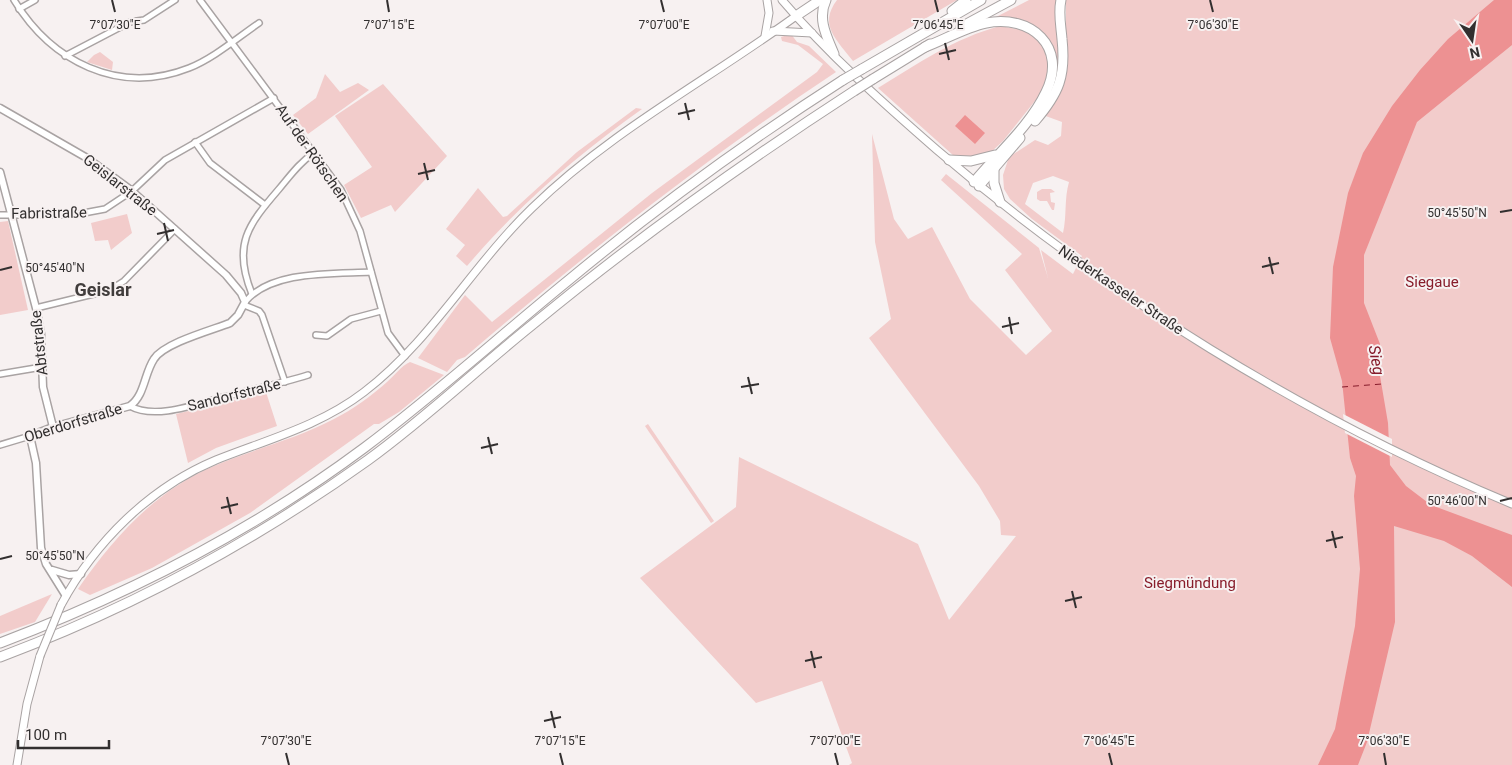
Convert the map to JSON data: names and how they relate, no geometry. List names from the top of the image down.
{
  "streets": {
    "main road": ["Niederkasseler Straße"],
    "street": [
      "Auf der Rötschen",
      "Geislarstraße",
      "Fabristraße",
      "Abtstraße",
      "Sandorfstraße",
      "Oberdorfstraße"
    ]
  },
  "crossings": [
    ["Auf der Rötschen", "Fabristraße"],
    ["Geislarstraße", "Fabristraße"],
    ["Geislarstraße", "Oberdorfstraße"],
    ["Fabristraße", "Abtstraße"],
    ["Abtstraße", "Oberdorfstraße"],
    ["Sandorfstraße", "Oberdorfstraße"]
  ],
  "districts": ["Geislar"],
  "water": ["Sieg"],
  "parks": ["Siegaue", "Siegmündung"],
  "scale_bar": "100 m",
  "north": "bottom",
  "coordinates": [
    "7°07'30\"E",
    "7°07'15\"E",
    "7°07'00\"E",
    "7°06'45\"E",
    "7°06'30\"E",
    "50°45'50\"N",
    "50°45'40\"N",
    "50°46'00\"N"
  ]
}
